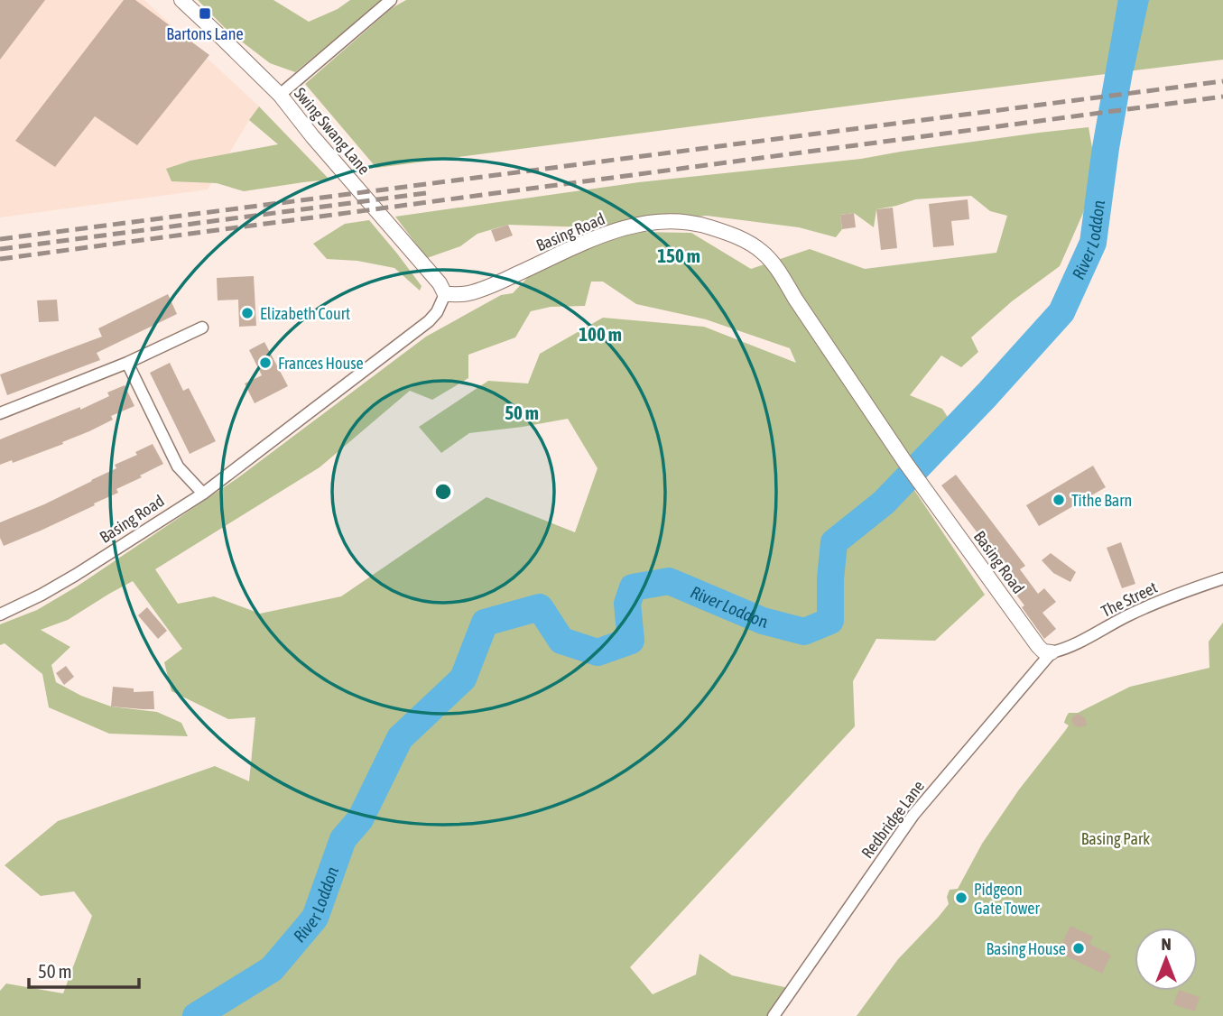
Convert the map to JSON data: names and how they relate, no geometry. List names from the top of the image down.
{
  "streets": {
    "street": [
      "Swing Swang Lane",
      "Basing Road",
      "The Street",
      "Redbridge Lane"
    ]
  },
  "crossings": [
    ["Swing Swang Lane", "Basing Road"],
    ["Basing Road", "The Street"],
    ["Basing Road", "Redbridge Lane"],
    ["The Street", "Redbridge Lane"]
  ],
  "water": ["River Loddon"],
  "parks": ["Basing Park"],
  "places": {
    "transit": ["Bartons Lane"],
    "other": [
      "Elizabeth Court",
      "Frances House",
      "Tithe Barn",
      "Pidgeon Gate Tower",
      "Basing House"
    ]
  },
  "scale_bar": "50 m",
  "north": "top",
  "rings": ["150 m", "100 m", "50 m"]
}
